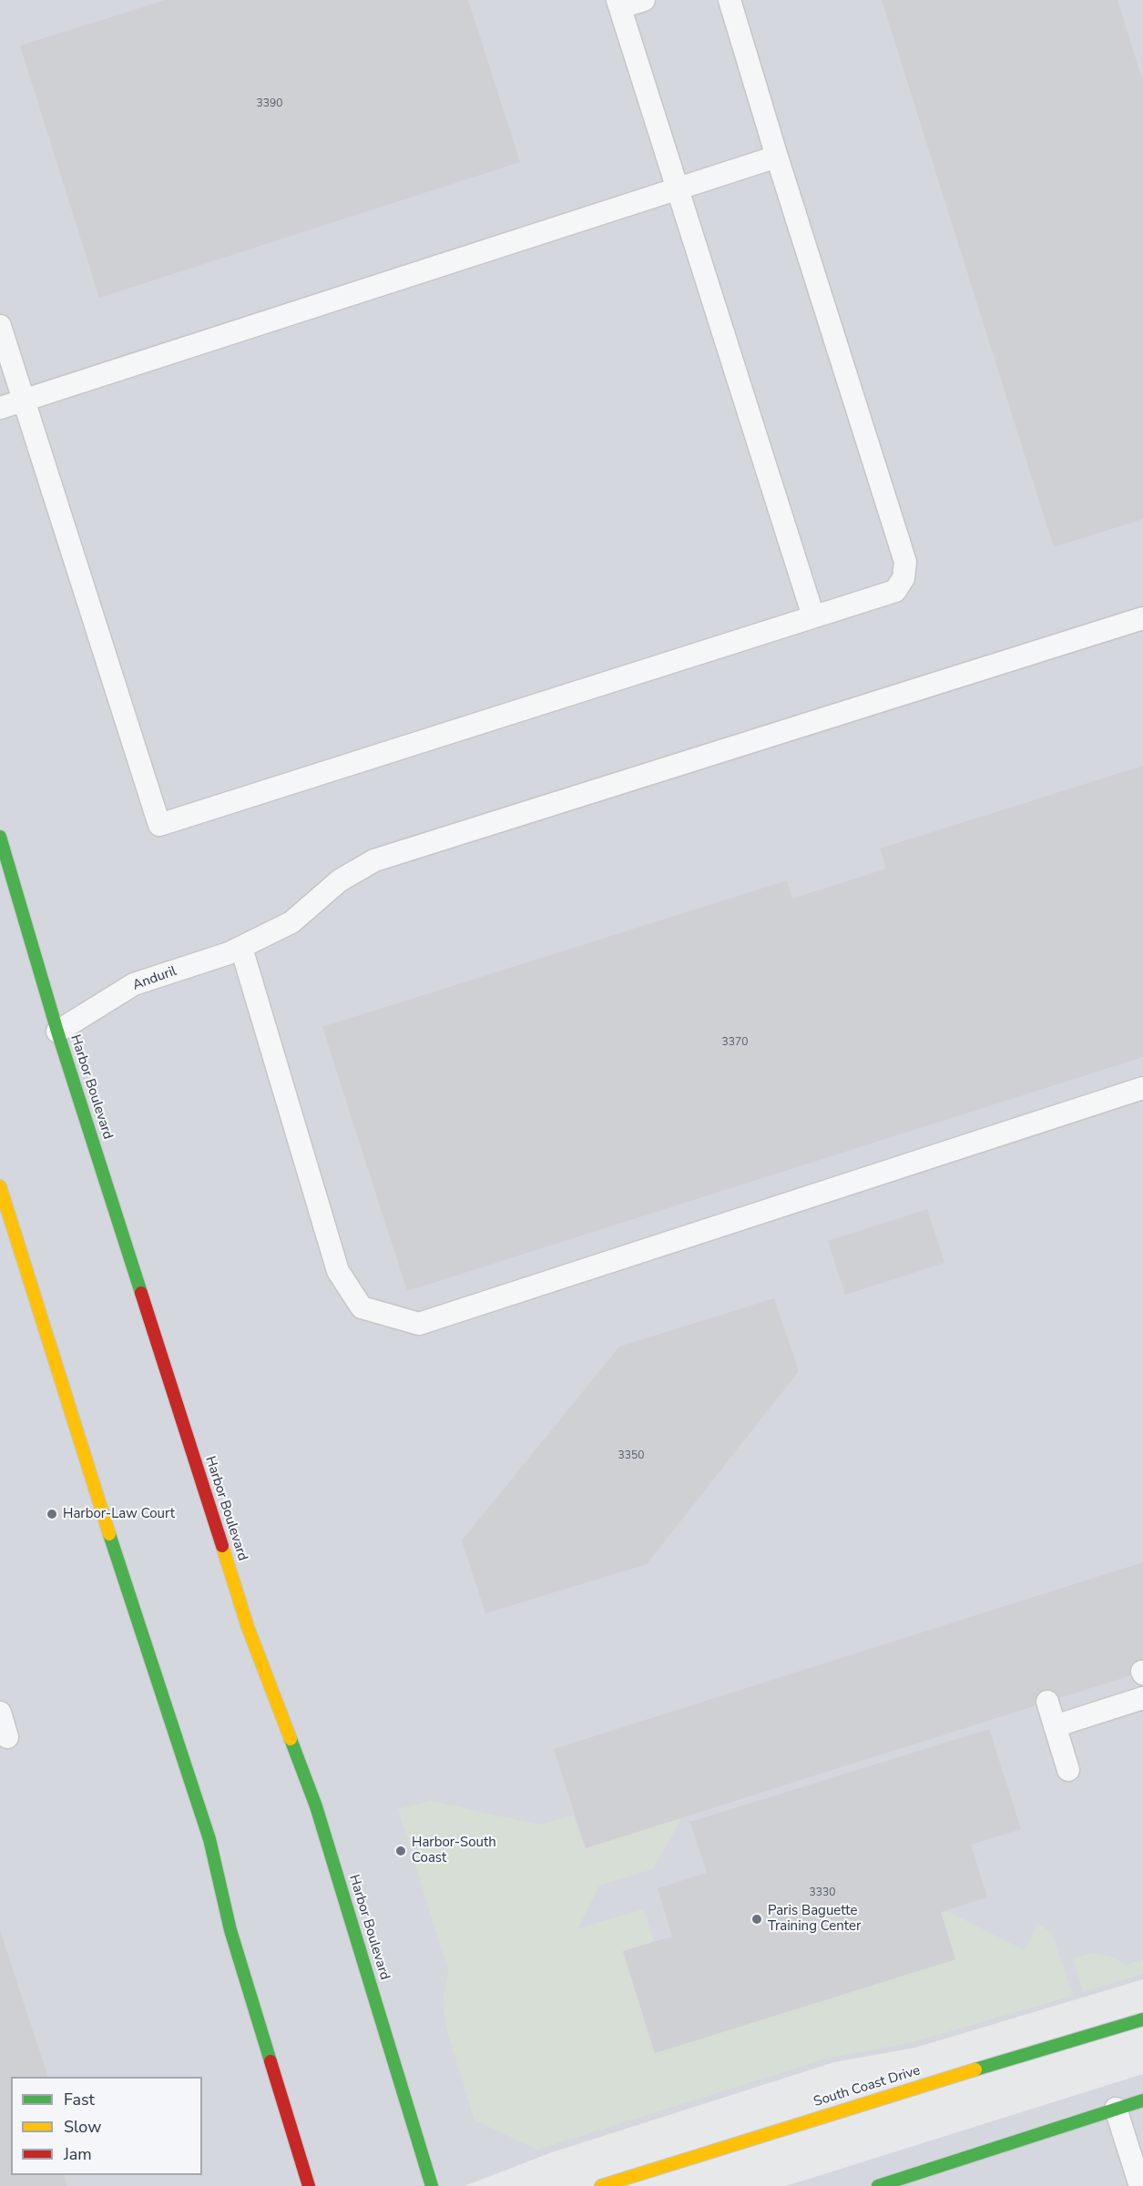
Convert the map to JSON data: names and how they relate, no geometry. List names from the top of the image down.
{
  "streets": {
    "main road": ["Harbor Boulevard", "South Coast Drive"],
    "lane": ["Anduril"]
  },
  "crossings": [
    ["Anduril", "Harbor Boulevard"]
  ],
  "places": ["Harbor-Law Court", "Harbor-South Coast", "Paris Baguette Training Center"],
  "house_numbers": [
    "3390",
    "3370",
    "3350",
    "3330"
  ],
  "legend": ["Fast", "Slow", "Jam"]
}
